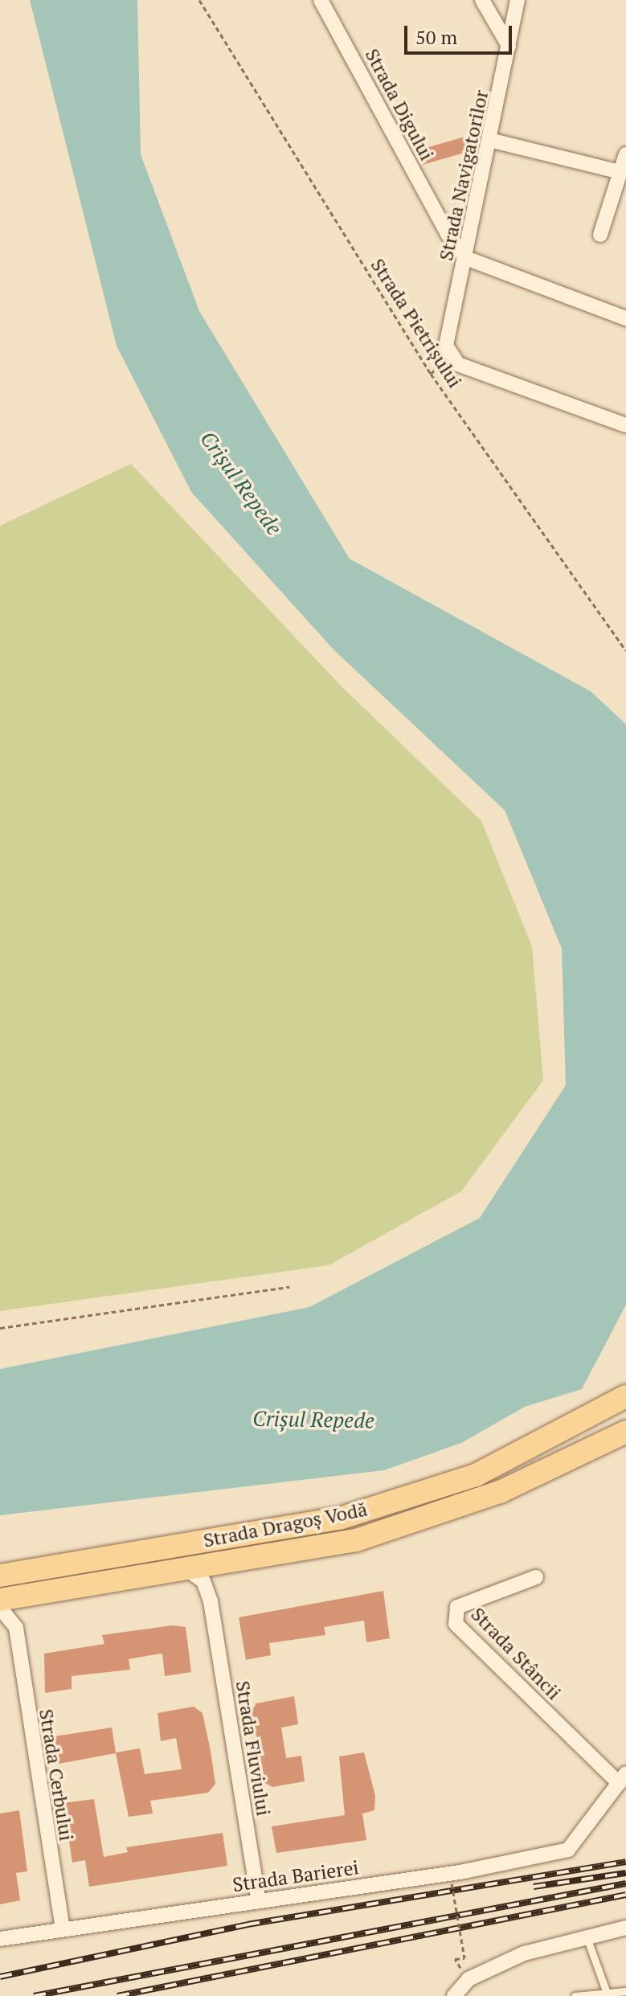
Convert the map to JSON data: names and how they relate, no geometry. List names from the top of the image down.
{
  "streets": {
    "main road": ["Strada Dragoș Vodă"],
    "street": [
      "Strada Digului",
      "Strada Navigatorilor",
      "Strada Stâncii",
      "Strada Fluviului",
      "Strada Cerbului",
      "Strada Barierei"
    ],
    "path": ["Strada Pietrișului"]
  },
  "crossings": [
    ["Strada Digului", "Strada Navigatorilor"],
    ["Strada Stâncii", "Strada Barierei"],
    ["Strada Fluviului", "Strada Barierei"],
    ["Strada Cerbului", "Strada Barierei"]
  ],
  "water": ["Crișul Repede"],
  "scale_bar": "50 m"
}
